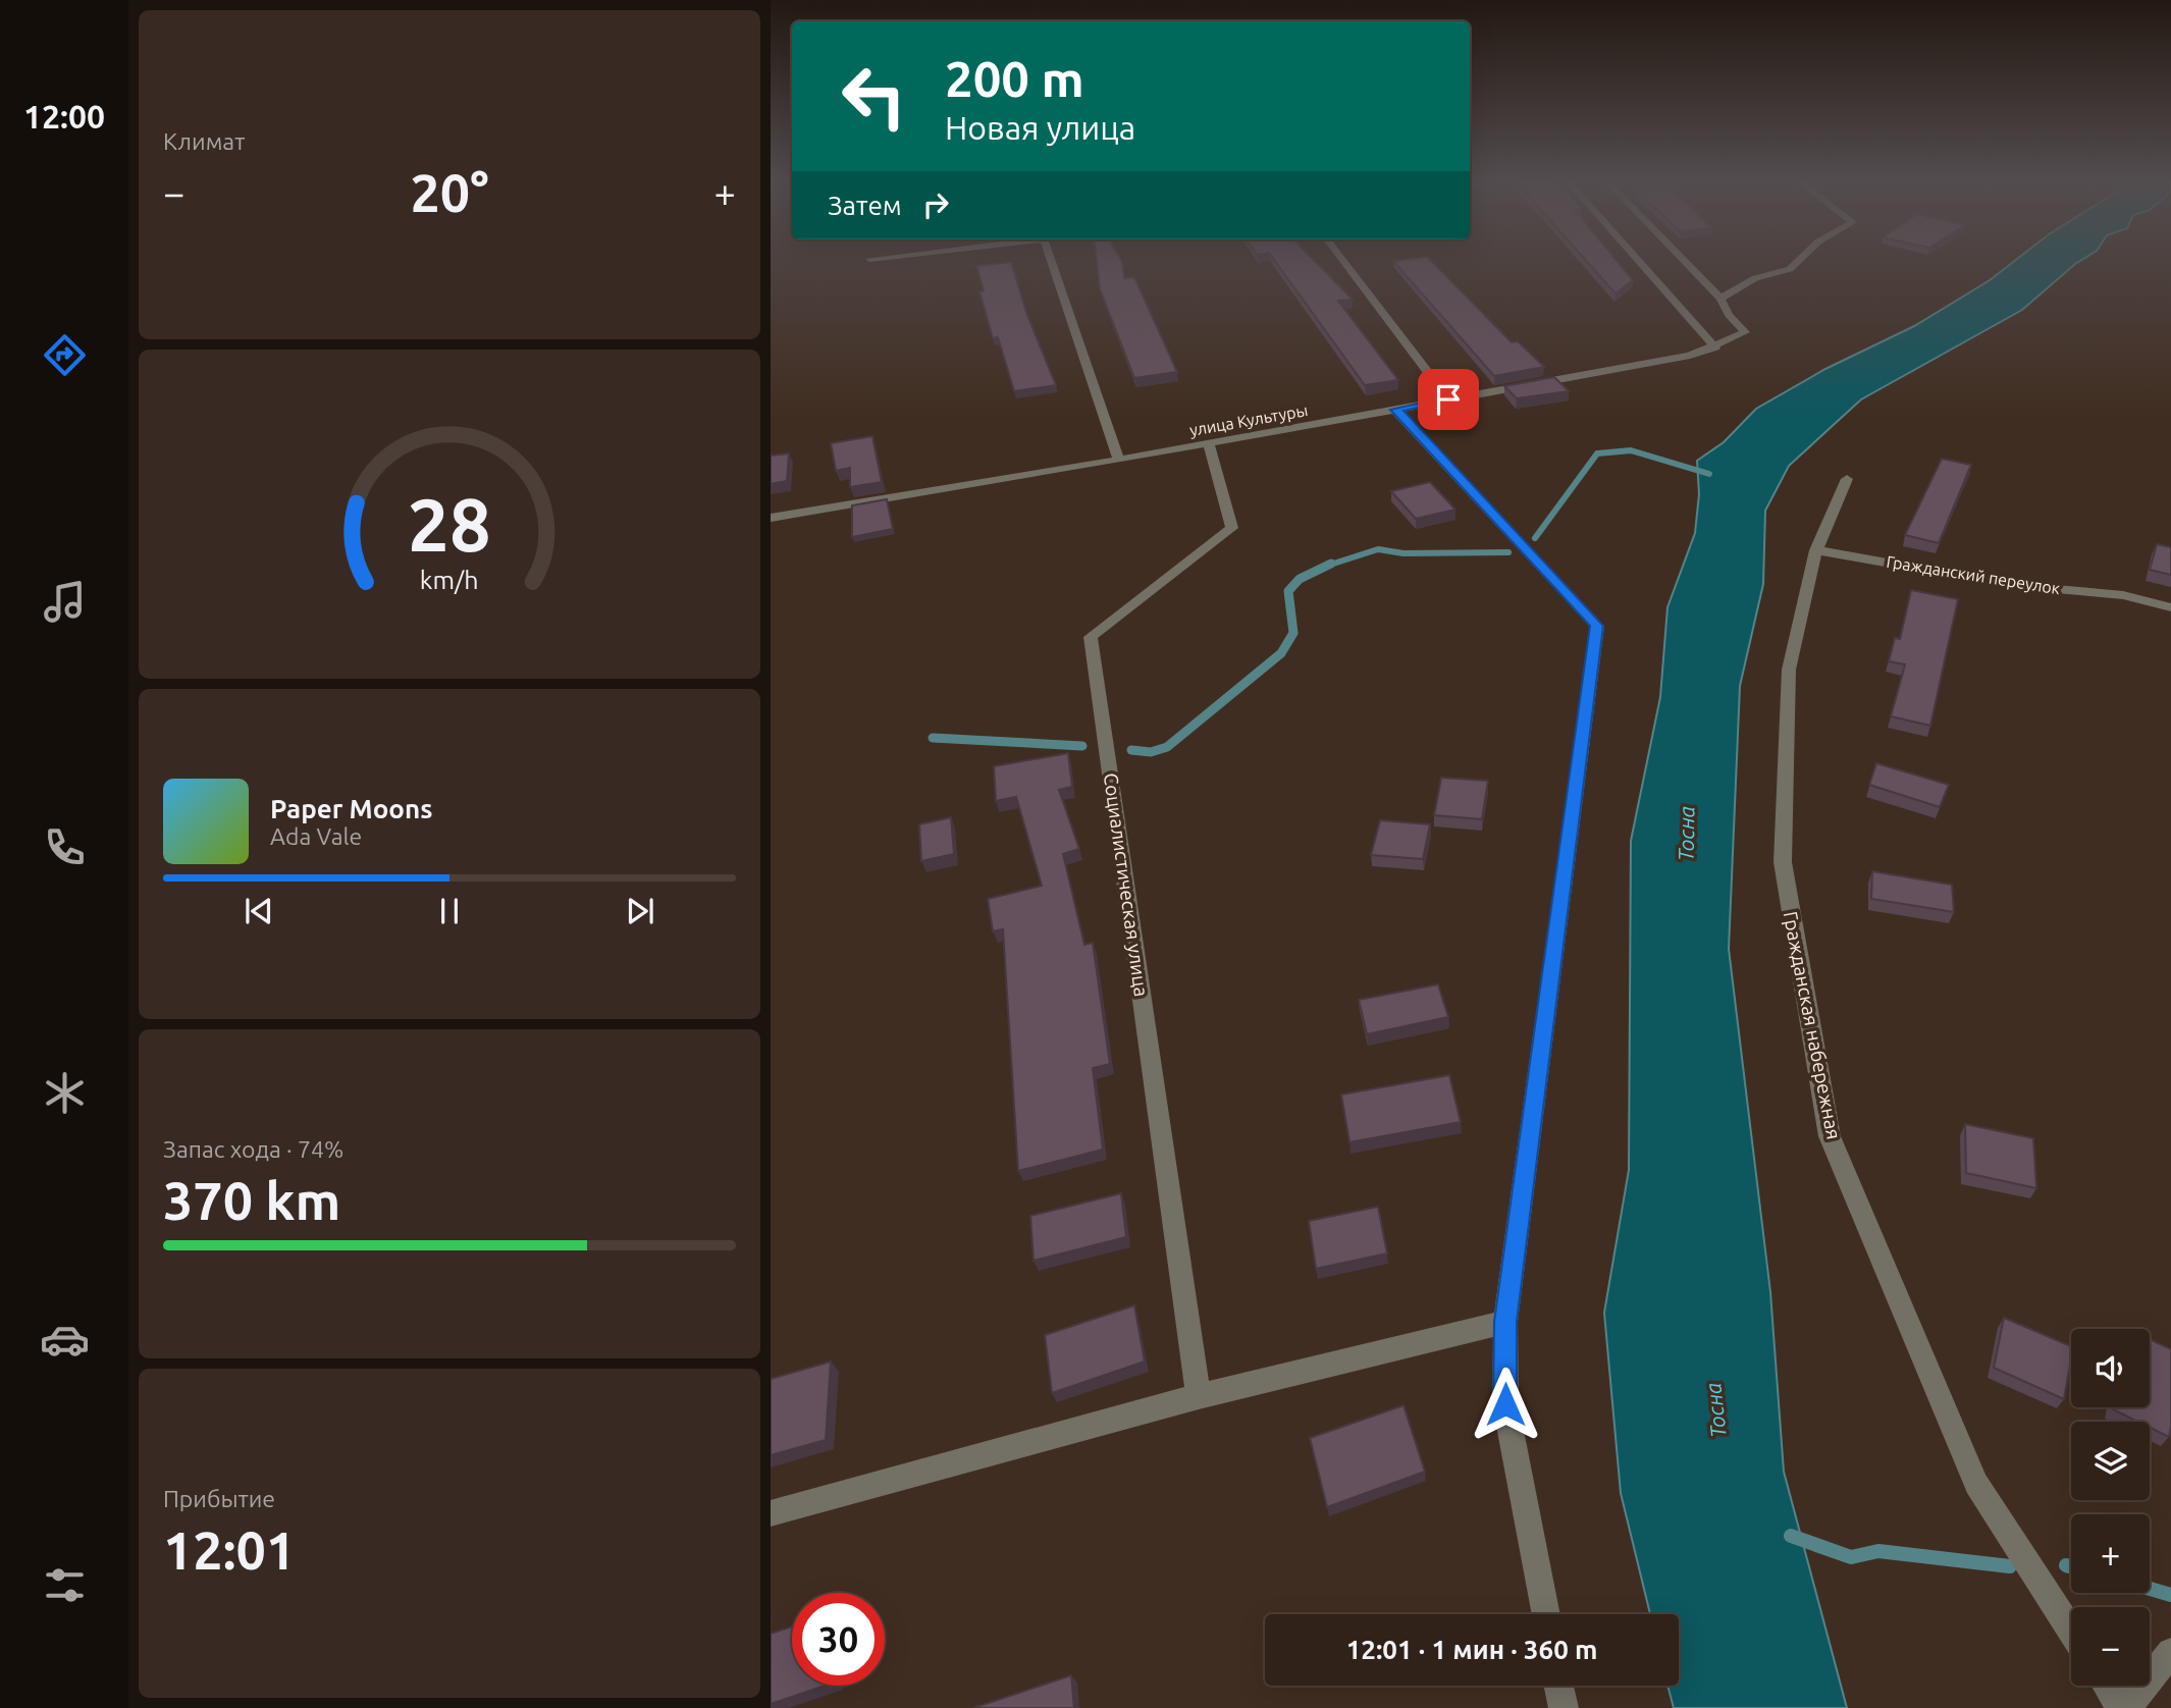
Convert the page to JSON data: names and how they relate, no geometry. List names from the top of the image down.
{
  "streets": {
    "street": [
      "улица Культуры",
      "Гражданский переулок",
      "Социалистическая улица",
      "Гражданская набережная"
    ]
  },
  "crossings": [
    ["улица Культуры", "Социалистическая улица"],
    ["Гражданский переулок", "Гражданская набережная"]
  ],
  "water": ["Тосна"],
  "page": {
    "tabs": "12:00",
    "tile": [
      "Климат",
      ["Запас хода · 74%", "370 km"],
      ["Прибытие", "12:01"]
    ],
    "turn": ["200 m", "Новая улица"],
    "heat": ["−", "20°", "+"],
    "then": "Затем",
    "song": ["Paper Moons", "Ada Vale"],
    "map_buttons": ["+", "−"],
    "limit": "30",
    "trip": "12:01 · 1 мин · 360 m",
    "gauge": ["28", "km/h"]
  }
}
